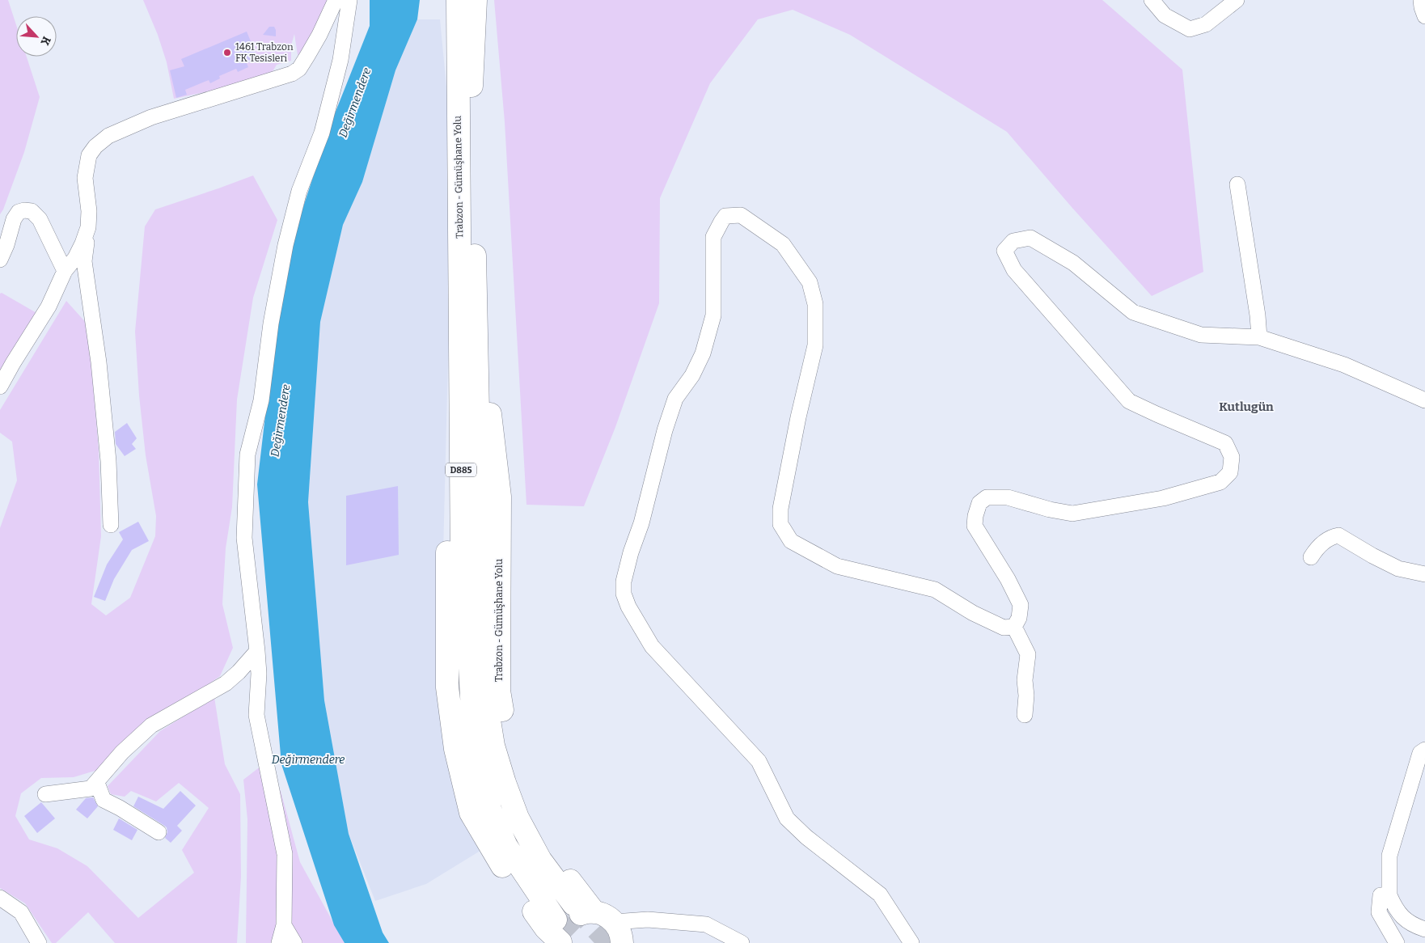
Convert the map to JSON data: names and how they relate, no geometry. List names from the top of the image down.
{
  "streets": {
    "highway": ["Trabzon - Gümüşhane Yolu", "D885"]
  },
  "districts": ["Kutlugün"],
  "water": ["Değirmendere"],
  "places": ["1461 Trabzon FK Tesisleri"],
  "north": "bottom right"
}
